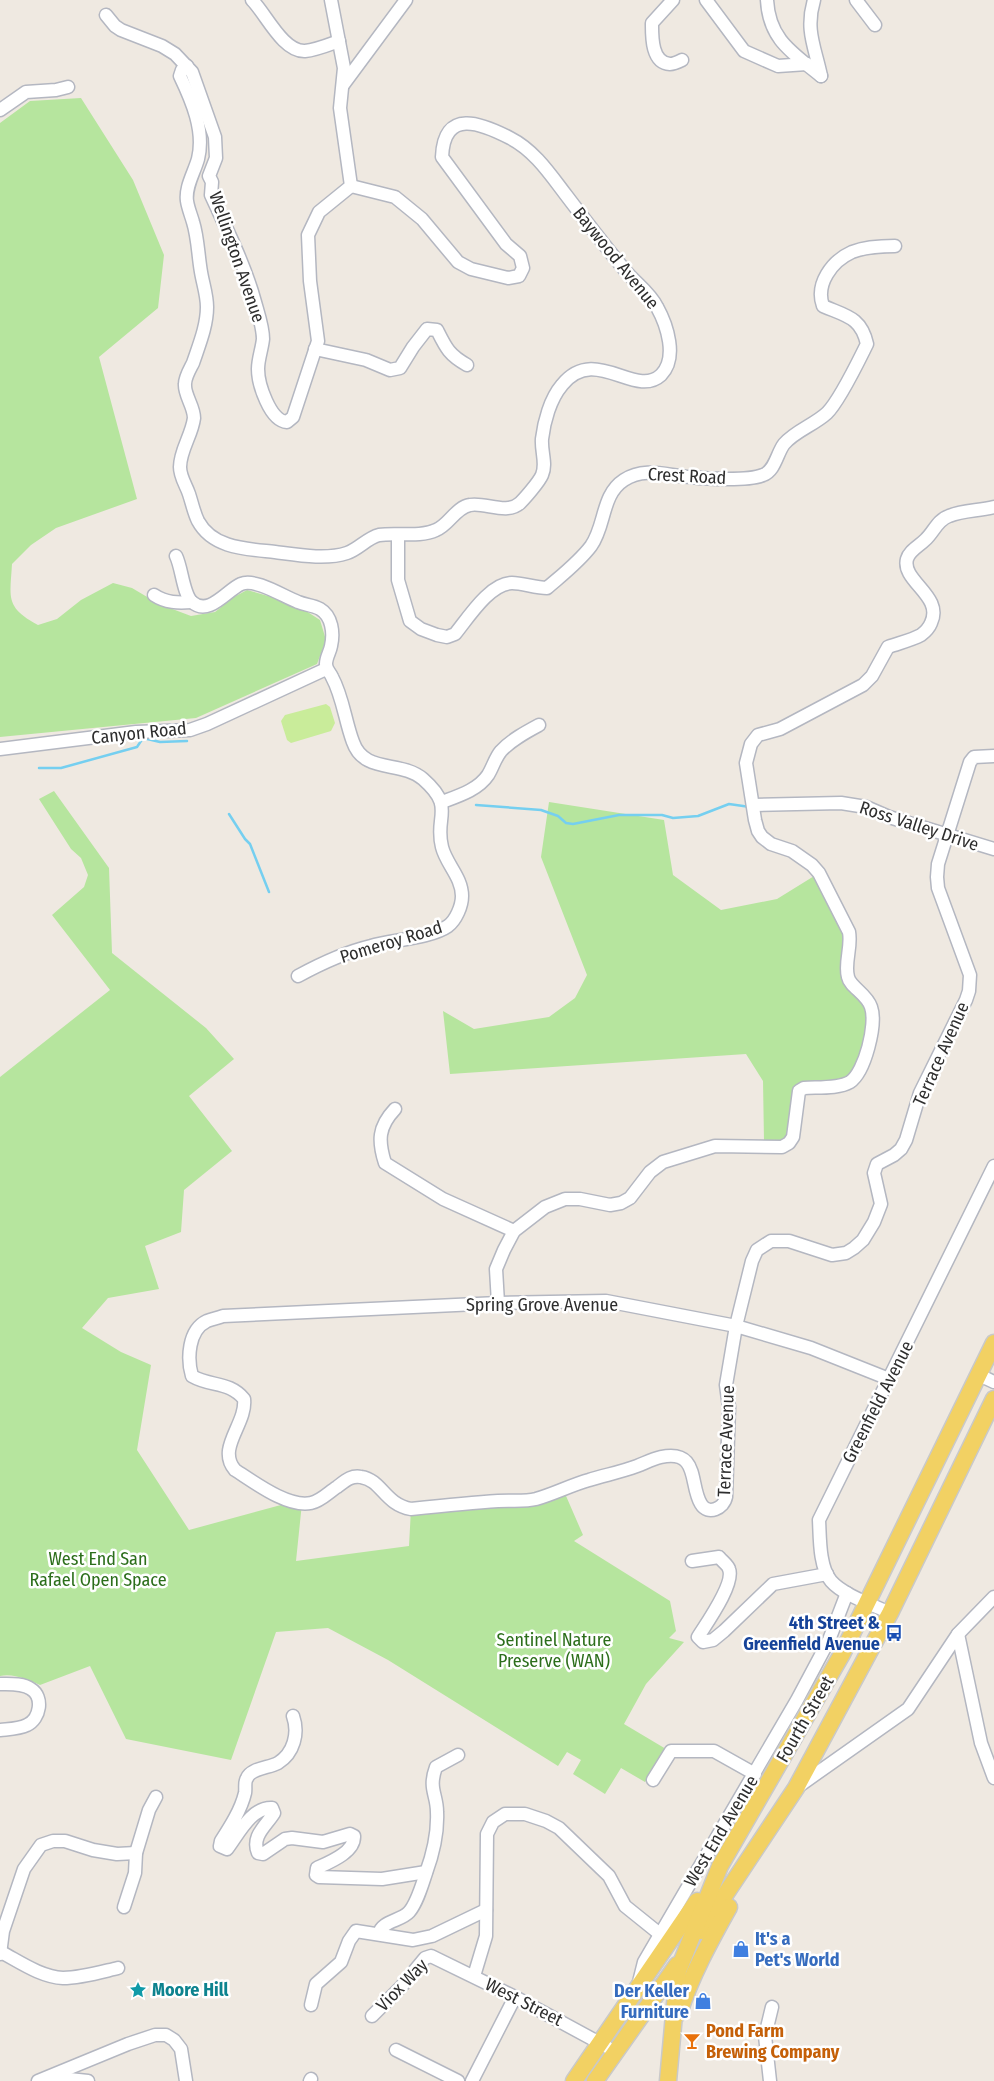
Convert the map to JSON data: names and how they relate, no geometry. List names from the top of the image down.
{
  "streets": {
    "main road": ["Fourth Street"],
    "street": [
      "Wellington Avenue",
      "Baywood Avenue",
      "Crest Road",
      "Canyon Road",
      "Ross Valley Drive",
      "Pomeroy Road",
      "Terrace Avenue",
      "Spring Grove Avenue",
      "Greenfield Avenue",
      "West End Avenue",
      "Viox Way",
      "West Street"
    ]
  },
  "crossings": [
    ["Wellington Avenue", "Baywood Avenue"],
    ["Baywood Avenue", "Crest Road"],
    ["Ross Valley Drive", "Terrace Avenue"],
    ["Terrace Avenue", "Spring Grove Avenue"],
    ["Spring Grove Avenue", "Greenfield Avenue"],
    ["Viox Way", "West Street"]
  ],
  "parks": ["West End San Rafael Open Space", "Sentinel Nature Preserve (WAN)"],
  "places": {
    "bus stop": ["4th Street & Greenfield Avenue"],
    "shop": ["It's a Pet's World", "Der Keller Furniture"],
    "place": ["Moore Hill"],
    "bar": ["Pond Farm Brewing Company"]
  }
}
